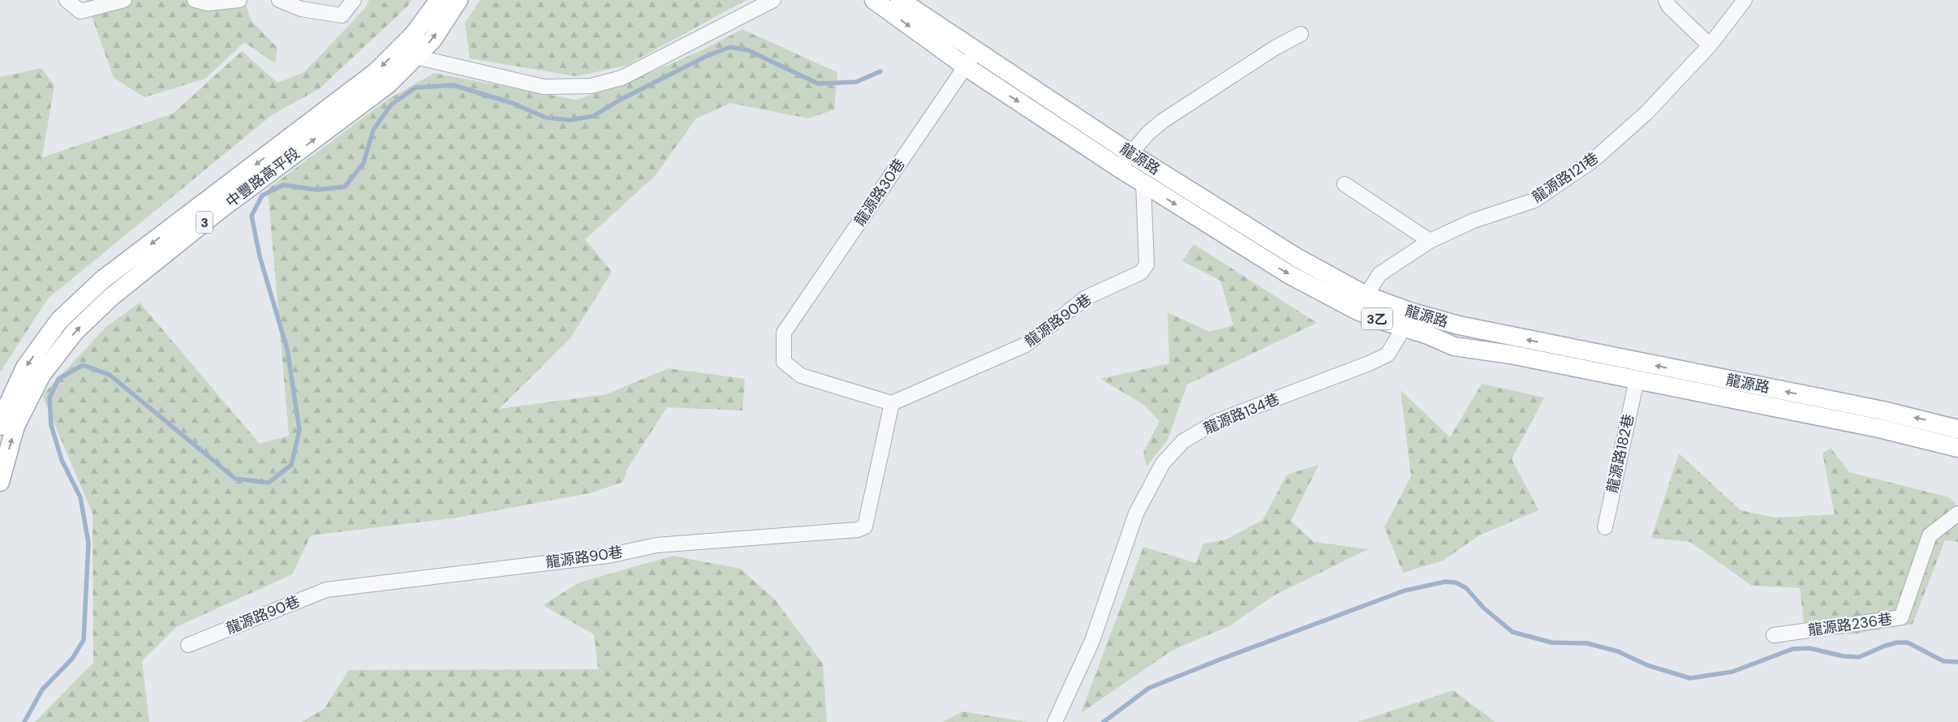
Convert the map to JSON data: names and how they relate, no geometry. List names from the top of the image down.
{
  "streets": {
    "main road": [
      "龍源路",
      "中豐路高平段",
      "3",
      "3乙"
    ],
    "street": [
      "龍源路121巷",
      "龍源路30巷",
      "龍源路90巷",
      "龍源路134巷",
      "龍源路182巷",
      "龍源路236巷"
    ]
  },
  "crossings": [
    ["龍源路", "龍源路121巷"],
    ["龍源路", "龍源路30巷"],
    ["龍源路", "3乙"],
    ["龍源路", "龍源路134巷"],
    ["龍源路121巷", "3乙"],
    ["龍源路30巷", "3乙"],
    ["龍源路30巷", "龍源路90巷"],
    ["3乙", "龍源路90巷"],
    ["3乙", "龍源路134巷"],
    ["3乙", "龍源路182巷"]
  ]
}
